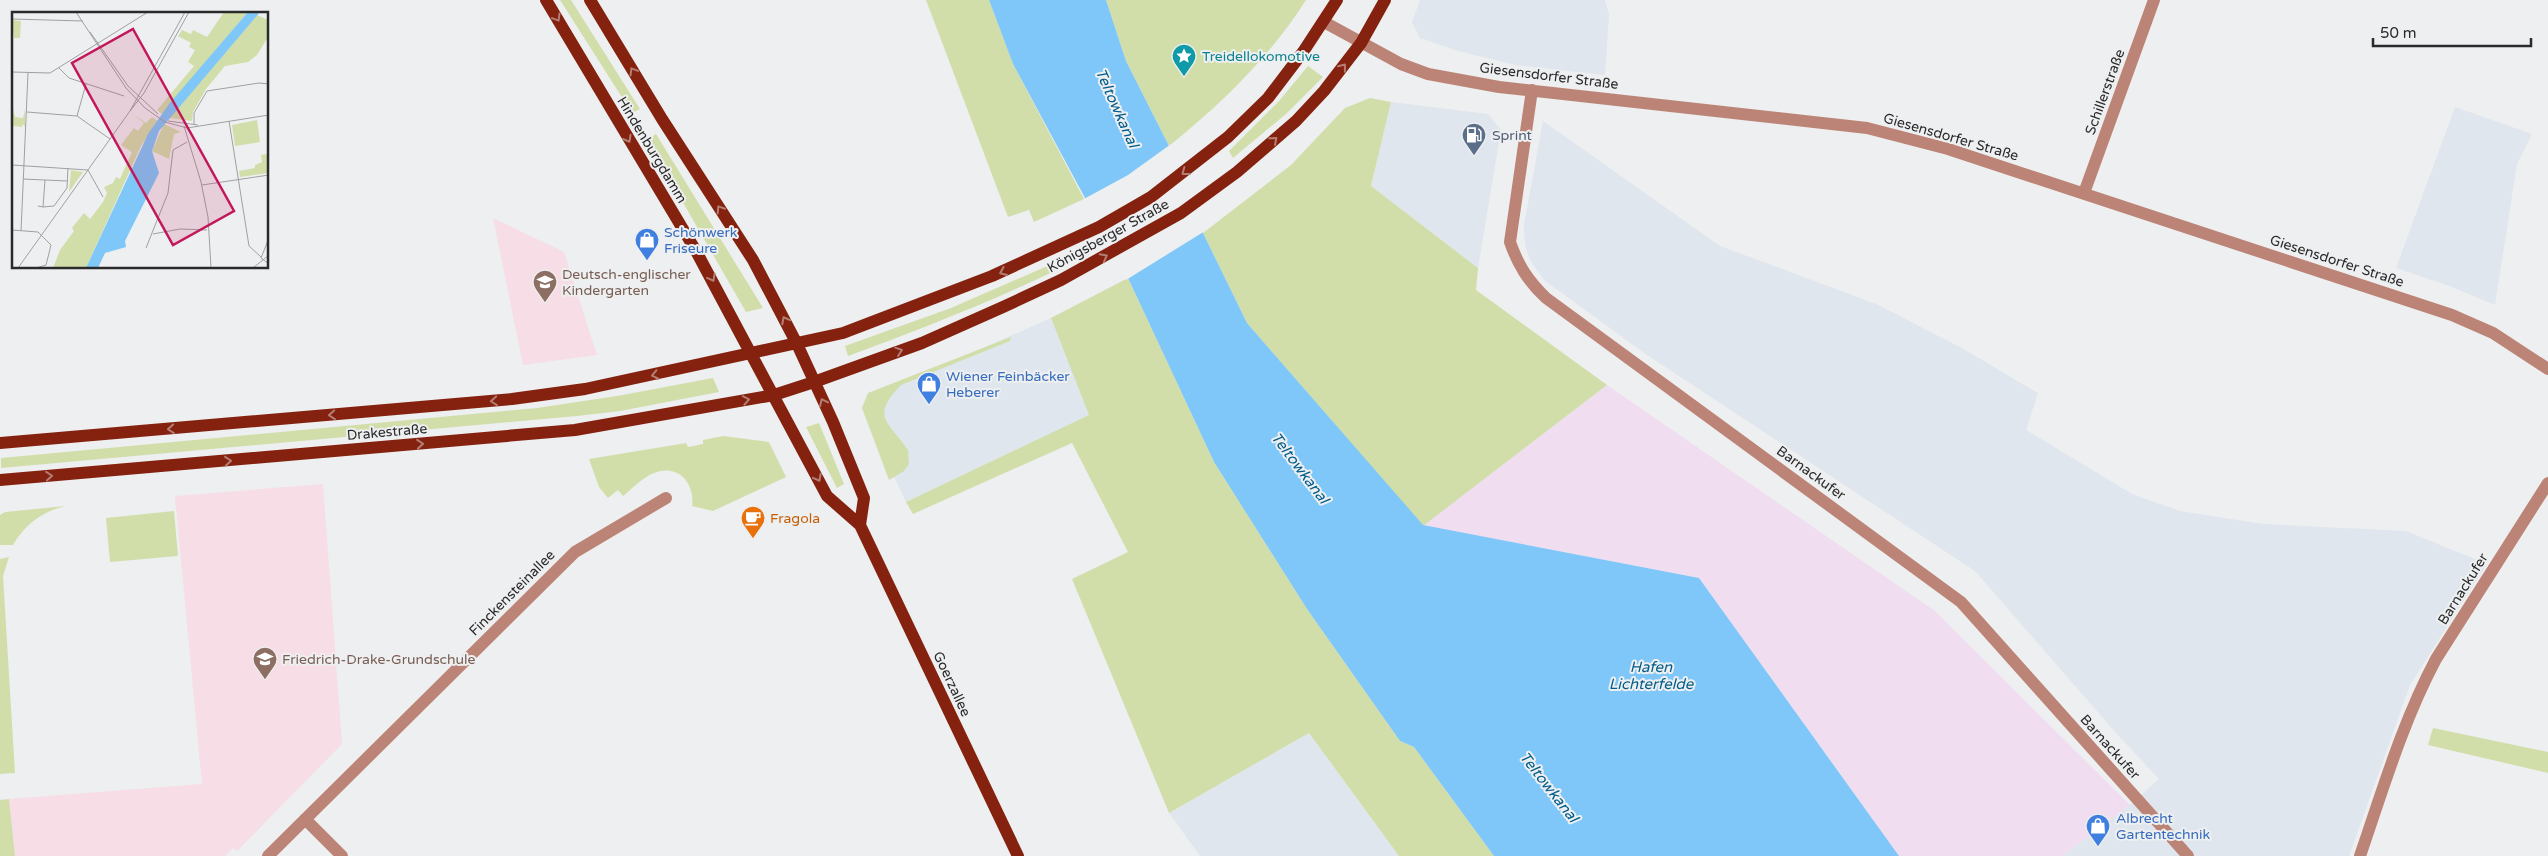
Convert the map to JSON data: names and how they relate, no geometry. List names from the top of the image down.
{
  "streets": {
    "main road": [
      "Hindenburgdamm",
      "Königsberger Straße",
      "Drakestraße",
      "Goerzallee"
    ],
    "street": [
      "Giesensdorfer Straße",
      "Schillerstraße",
      "Barnackufer",
      "Finckensteinallee"
    ]
  },
  "crossings": [
    ["Giesensdorfer Straße", "Schillerstraße"],
    ["Giesensdorfer Straße", "Königsberger Straße"],
    ["Giesensdorfer Straße", "Barnackufer"],
    ["Hindenburgdamm", "Königsberger Straße"],
    ["Hindenburgdamm", "Drakestraße"],
    ["Hindenburgdamm", "Goerzallee"],
    ["Königsberger Straße", "Drakestraße"],
    ["Königsberger Straße", "Goerzallee"],
    ["Drakestraße", "Goerzallee"]
  ],
  "water": ["Teltowkanal", "Hafen Lichterfelde"],
  "places": {
    "place": ["Treidellokomotive"],
    "fuel station": ["Sprint"],
    "shop": ["Schönwerk Friseure", "Wiener Feinbäcker Heberer", "Albrecht Gartentechnik"],
    "school or university": ["Deutsch-englischer Kindergarten", "Friedrich-Drake-Grundschule"],
    "cafe": ["Fragola"]
  },
  "scale_bar": "50 m"
}
